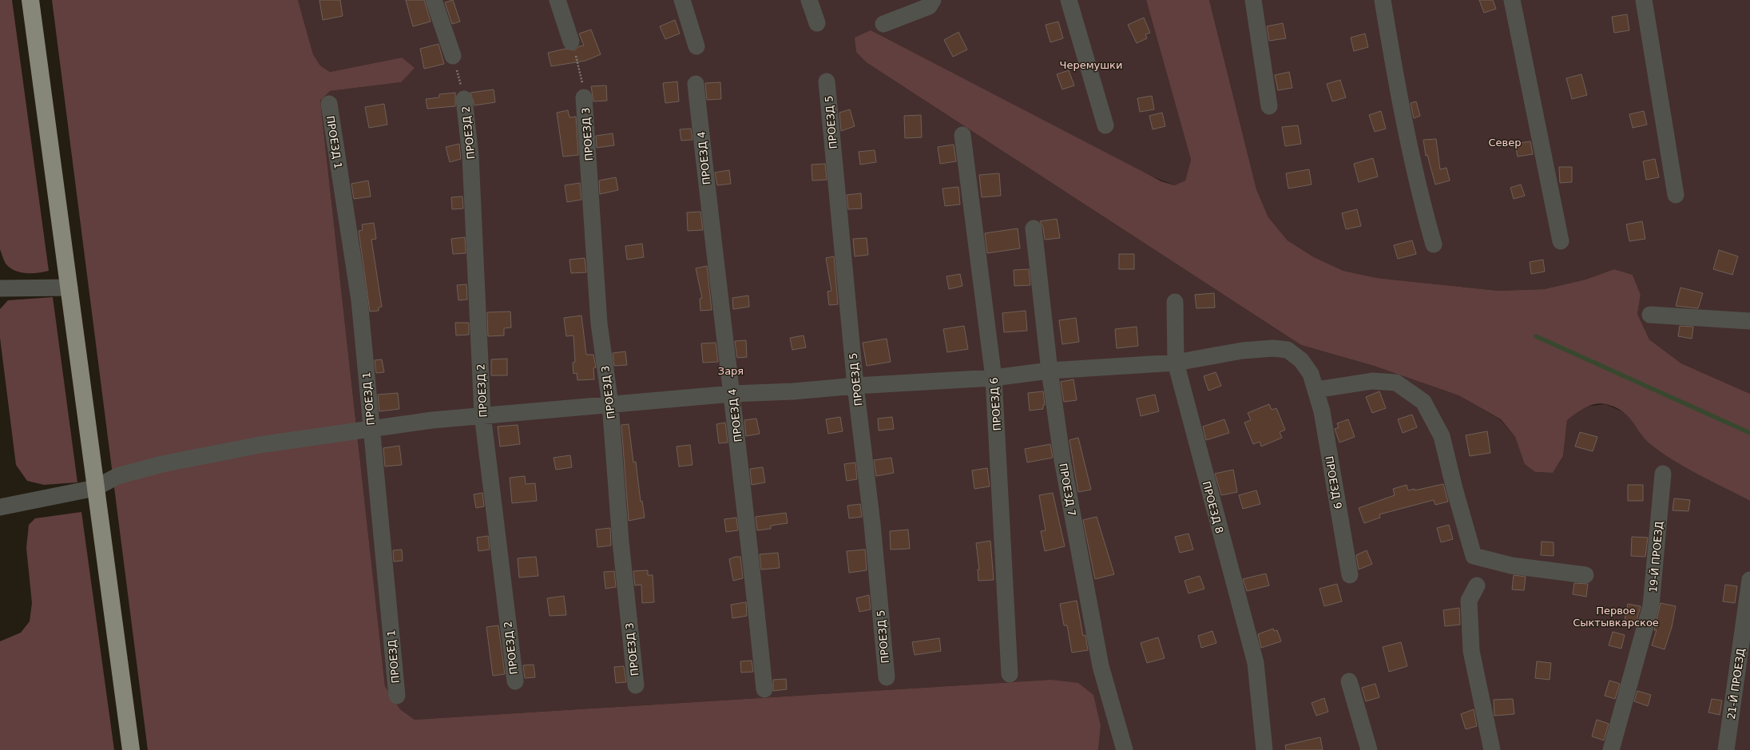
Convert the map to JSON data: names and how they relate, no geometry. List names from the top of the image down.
{
  "streets": {
    "street": [
      "ПРОЕЗД 5",
      "ПРОЕЗД 2",
      "ПРОЕЗД 3",
      "ПРОЕЗД 1",
      "ПРОЕЗД 4",
      "ПРОЕЗД 6",
      "ПРОЕЗД 9",
      "ПРОЕЗД 7",
      "ПРОЕЗД 8",
      "19-Й ПРОЕЗД",
      "21-Й ПРОЕЗД"
    ]
  },
  "crossings": [
    ["ПРОЕЗД 5", "ПРОЕЗД 9"],
    ["ПРОЕЗД 2", "ПРОЕЗД 9"],
    ["ПРОЕЗД 3", "ПРОЕЗД 9"],
    ["ПРОЕЗД 1", "ПРОЕЗД 9"],
    ["ПРОЕЗД 4", "ПРОЕЗД 9"],
    ["ПРОЕЗД 6", "ПРОЕЗД 9"],
    ["ПРОЕЗД 9", "ПРОЕЗД 7"],
    ["ПРОЕЗД 9", "ПРОЕЗД 8"]
  ],
  "parks": [
    "Черемушки",
    "Север",
    "Заря",
    "Первое Сыктывкарское"
  ]
}
